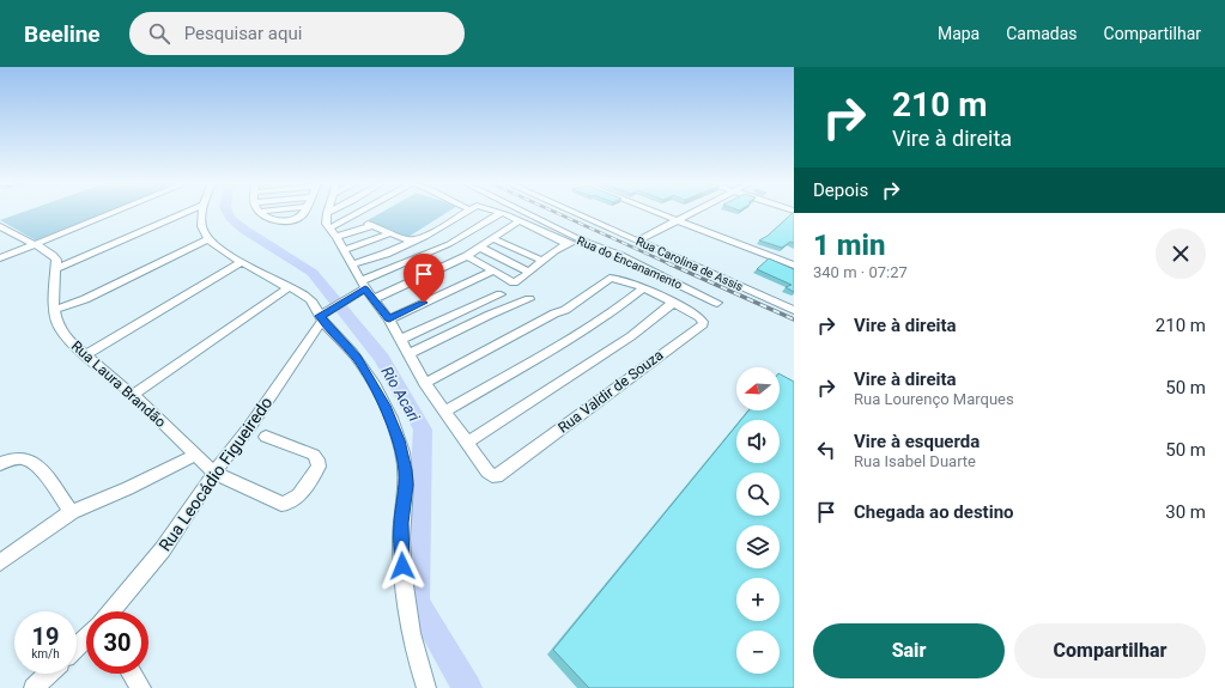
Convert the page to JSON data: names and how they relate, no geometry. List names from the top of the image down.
{
  "streets": {
    "street": [
      "Rua do Encanamento",
      "Rua Carolina de Assis",
      "Rua Laura Brandão",
      "Rua Valdir de Souza",
      "Rua Leocádio Figueiredo"
    ]
  },
  "crossings": [
    ["Rua Laura Brandão", "Rua Leocádio Figueiredo"]
  ],
  "water": ["Rio Acari"],
  "north": "left",
  "page": {
    "header": "Beeline",
    "search": "Pesquisar aqui",
    "nav": ["Mapa", "Camadas", "Compartilhar"],
    "turn": ["210 m", "Vire à direita"],
    "then": "Depois",
    "heading": ["1 min", "340 m · 07:27"],
    "list": [
      {
        "name": "Vire à direita",
        "value": "210 m"
      },
      {
        "name": "Vire à direita",
        "note": "Rua Lourenço Marques",
        "value": "50 m"
      },
      {
        "name": "Vire à esquerda",
        "note": "Rua Isabel Duarte",
        "value": "50 m"
      },
      {
        "name": "Chegada ao destino",
        "value": "30 m"
      }
    ],
    "map_buttons": ["+", "−"],
    "speed": "19 km/h",
    "limit": "30",
    "buttons": ["Sair", "Compartilhar"]
  }
}
